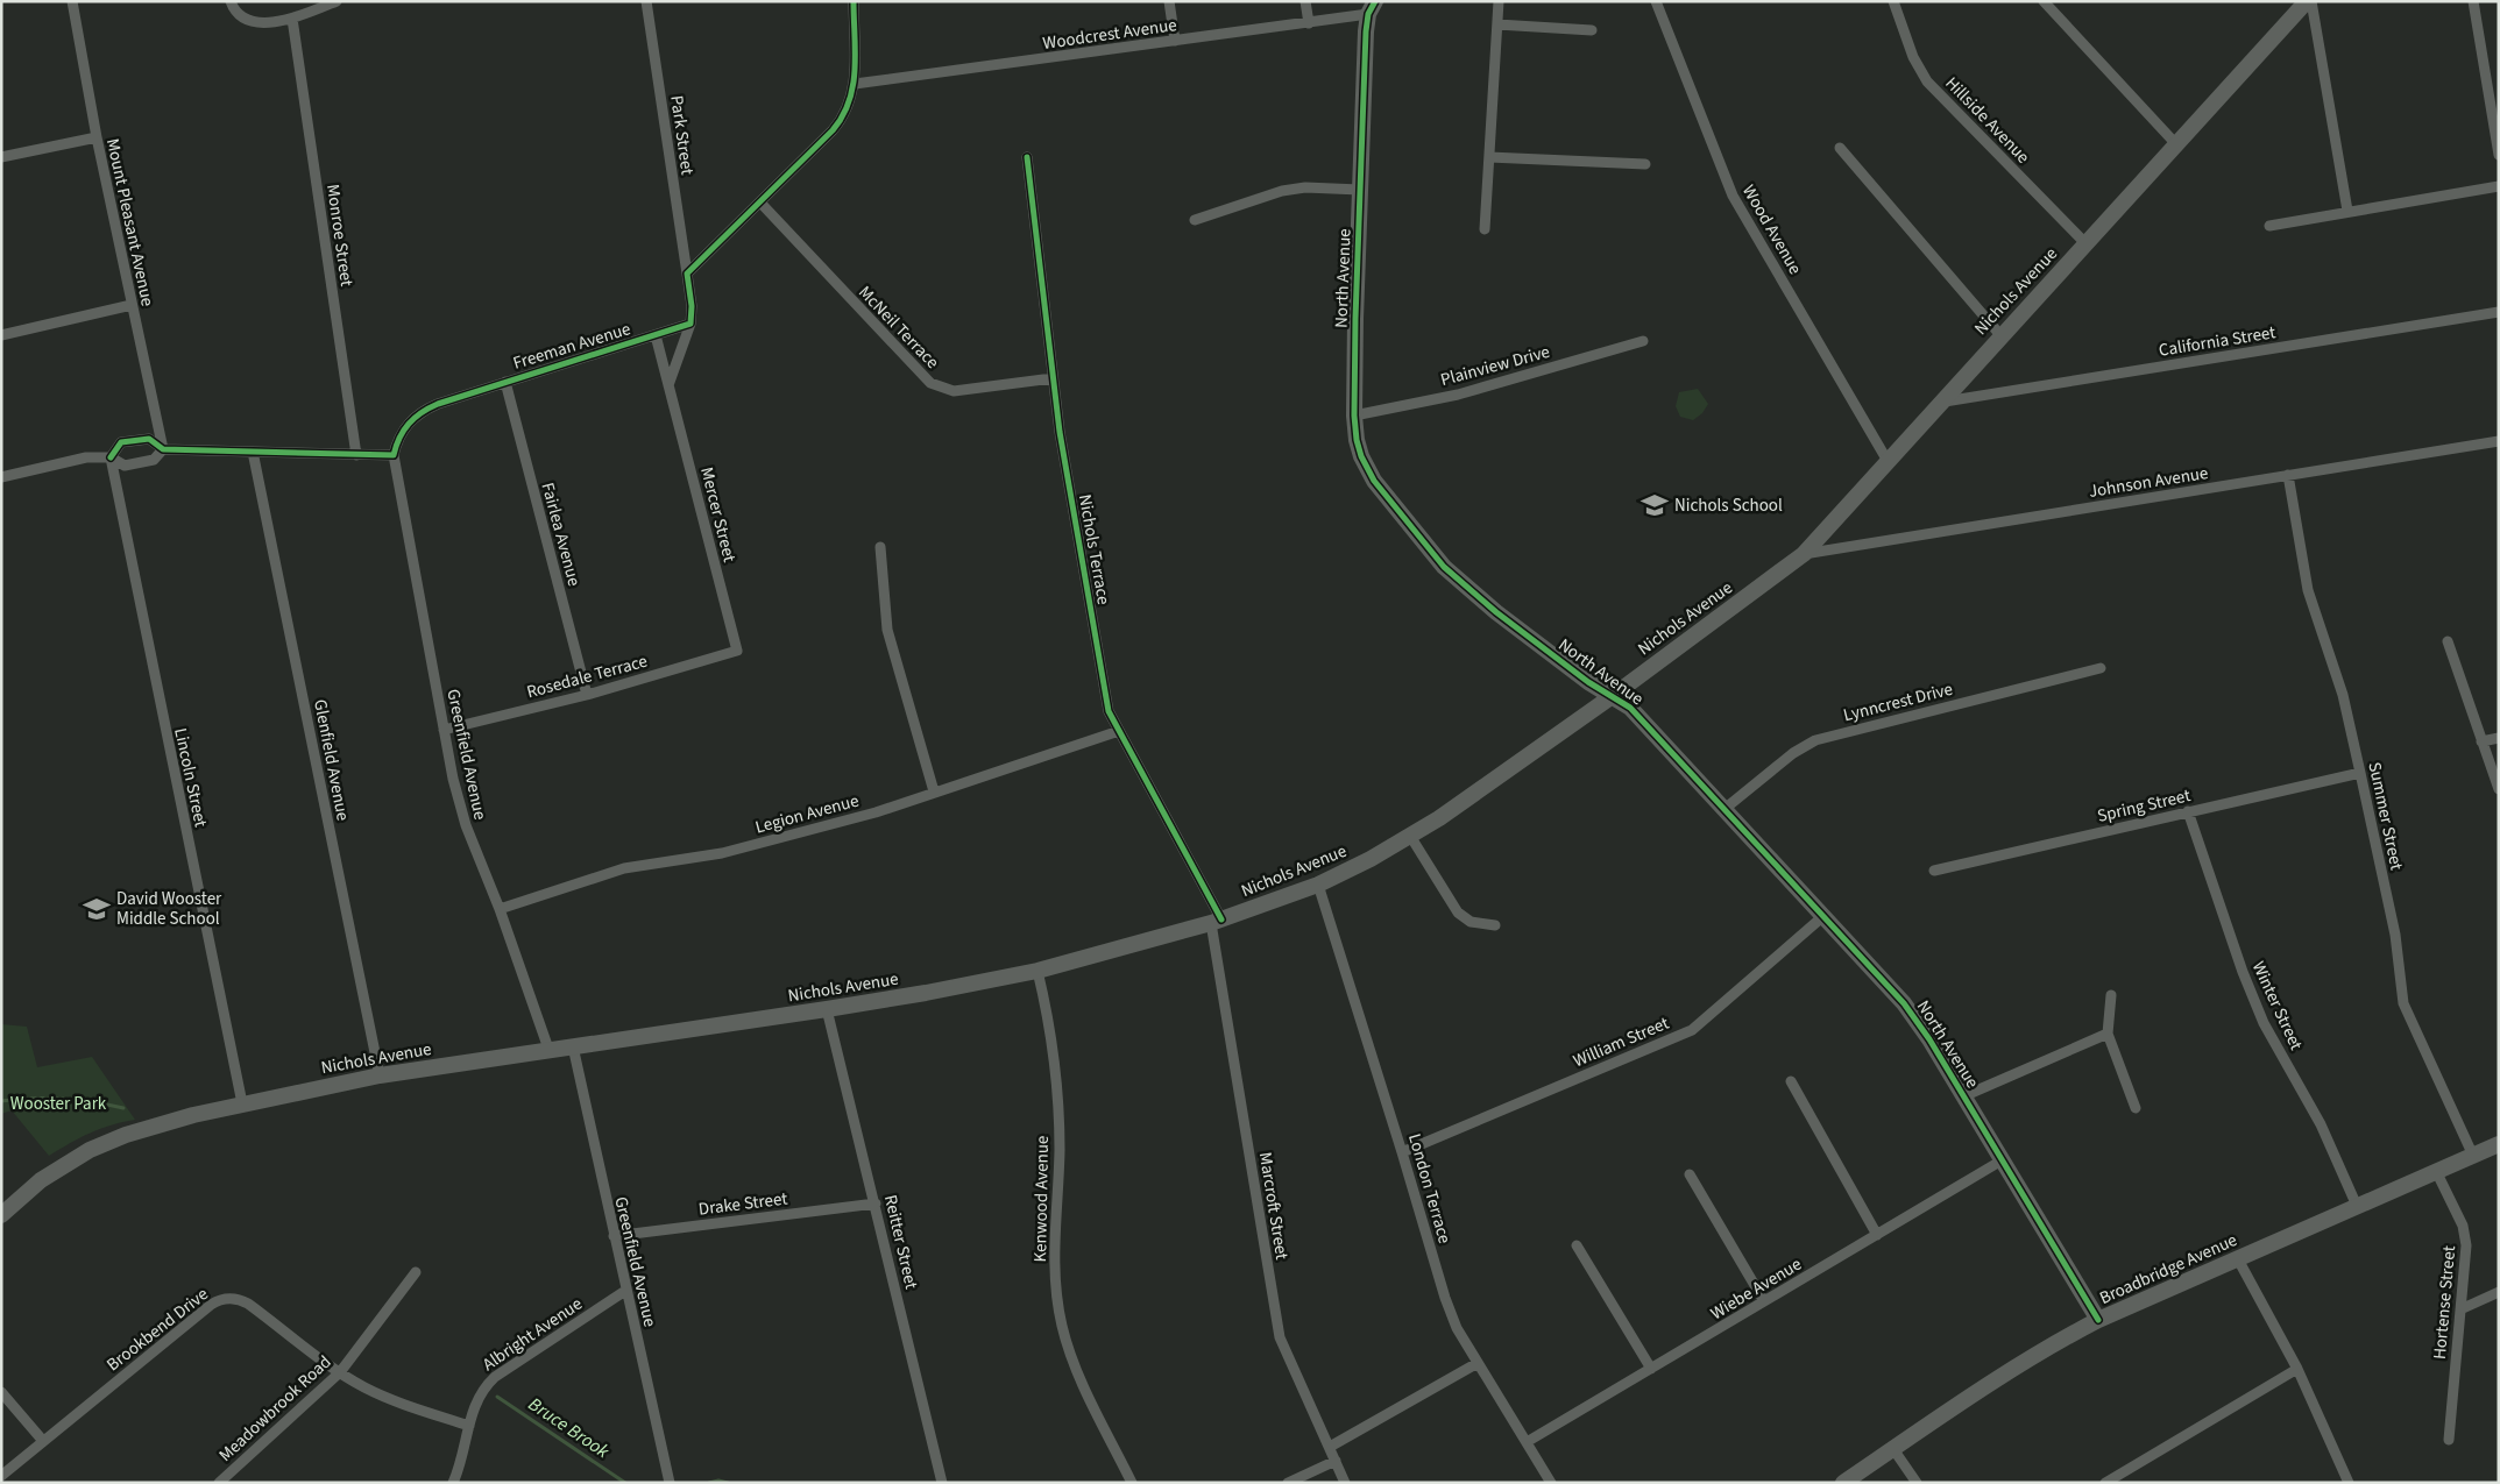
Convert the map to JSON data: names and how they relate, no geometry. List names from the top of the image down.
{
  "streets": {
    "main road": ["North Avenue", "Nichols Avenue", "Broadbridge Avenue"],
    "street": [
      "Woodcrest Avenue",
      "Hillside Avenue",
      "Park Street",
      "Mount Pleasant Avenue",
      "Wood Avenue",
      "Monroe Street",
      "McNeil Terrace",
      "California Street",
      "Freeman Avenue",
      "Plainview Drive",
      "Johnson Avenue",
      "Mercer Street",
      "Fairlea Avenue",
      "Nichols Terrace",
      "Rosedale Terrace",
      "Lynncrest Drive",
      "Greenfield Avenue",
      "Glenfield Avenue",
      "Lincoln Street",
      "Spring Street",
      "Legion Avenue",
      "Summer Street",
      "Winter Street",
      "William Street",
      "London Terrace",
      "Kenwood Avenue",
      "Drake Street",
      "Marcroft Street",
      "Reitter Street",
      "Wiebe Avenue",
      "Hortense Street",
      "Brookbend Drive",
      "Albright Avenue",
      "Meadowbrook Road"
    ]
  },
  "crossings": [
    ["Woodcrest Avenue", "North Avenue"],
    ["Hillside Avenue", "Nichols Avenue"],
    ["Wood Avenue", "Nichols Avenue"],
    ["North Avenue", "Nichols Avenue"],
    ["North Avenue", "Plainview Drive"],
    ["North Avenue", "Lynncrest Drive"],
    ["North Avenue", "William Street"],
    ["North Avenue", "Broadbridge Avenue"],
    ["North Avenue", "Wiebe Avenue"],
    ["Nichols Avenue", "California Street"],
    ["Nichols Avenue", "Johnson Avenue"],
    ["Nichols Avenue", "Nichols Terrace"],
    ["Nichols Avenue", "Greenfield Avenue"],
    ["Nichols Avenue", "Glenfield Avenue"],
    ["Nichols Avenue", "Lincoln Street"],
    ["Nichols Avenue", "London Terrace"],
    ["Nichols Avenue", "Kenwood Avenue"],
    ["Nichols Avenue", "Marcroft Street"],
    ["Nichols Avenue", "Reitter Street"],
    ["McNeil Terrace", "Nichols Terrace"],
    ["Freeman Avenue", "Mercer Street"],
    ["Freeman Avenue", "Fairlea Avenue"],
    ["Freeman Avenue", "Greenfield Avenue"],
    ["Johnson Avenue", "Summer Street"],
    ["Mercer Street", "Rosedale Terrace"],
    ["Fairlea Avenue", "Rosedale Terrace"],
    ["Nichols Terrace", "Legion Avenue"],
    ["Nichols Terrace", "Marcroft Street"],
    ["Rosedale Terrace", "Greenfield Avenue"],
    ["Greenfield Avenue", "Legion Avenue"],
    ["Greenfield Avenue", "Drake Street"],
    ["Greenfield Avenue", "Albright Avenue"],
    ["Spring Street", "Summer Street"],
    ["Spring Street", "Winter Street"],
    ["Summer Street", "Broadbridge Avenue"],
    ["Winter Street", "Broadbridge Avenue"],
    ["William Street", "London Terrace"],
    ["London Terrace", "Wiebe Avenue"],
    ["Drake Street", "Reitter Street"],
    ["Broadbridge Avenue", "Hortense Street"],
    ["Brookbend Drive", "Albright Avenue"],
    ["Brookbend Drive", "Meadowbrook Road"]
  ],
  "water": ["Bruce Brook"],
  "parks": ["Wooster Park"],
  "places": {
    "school or university": ["Nichols School", "David Wooster Middle School"]
  }
}
